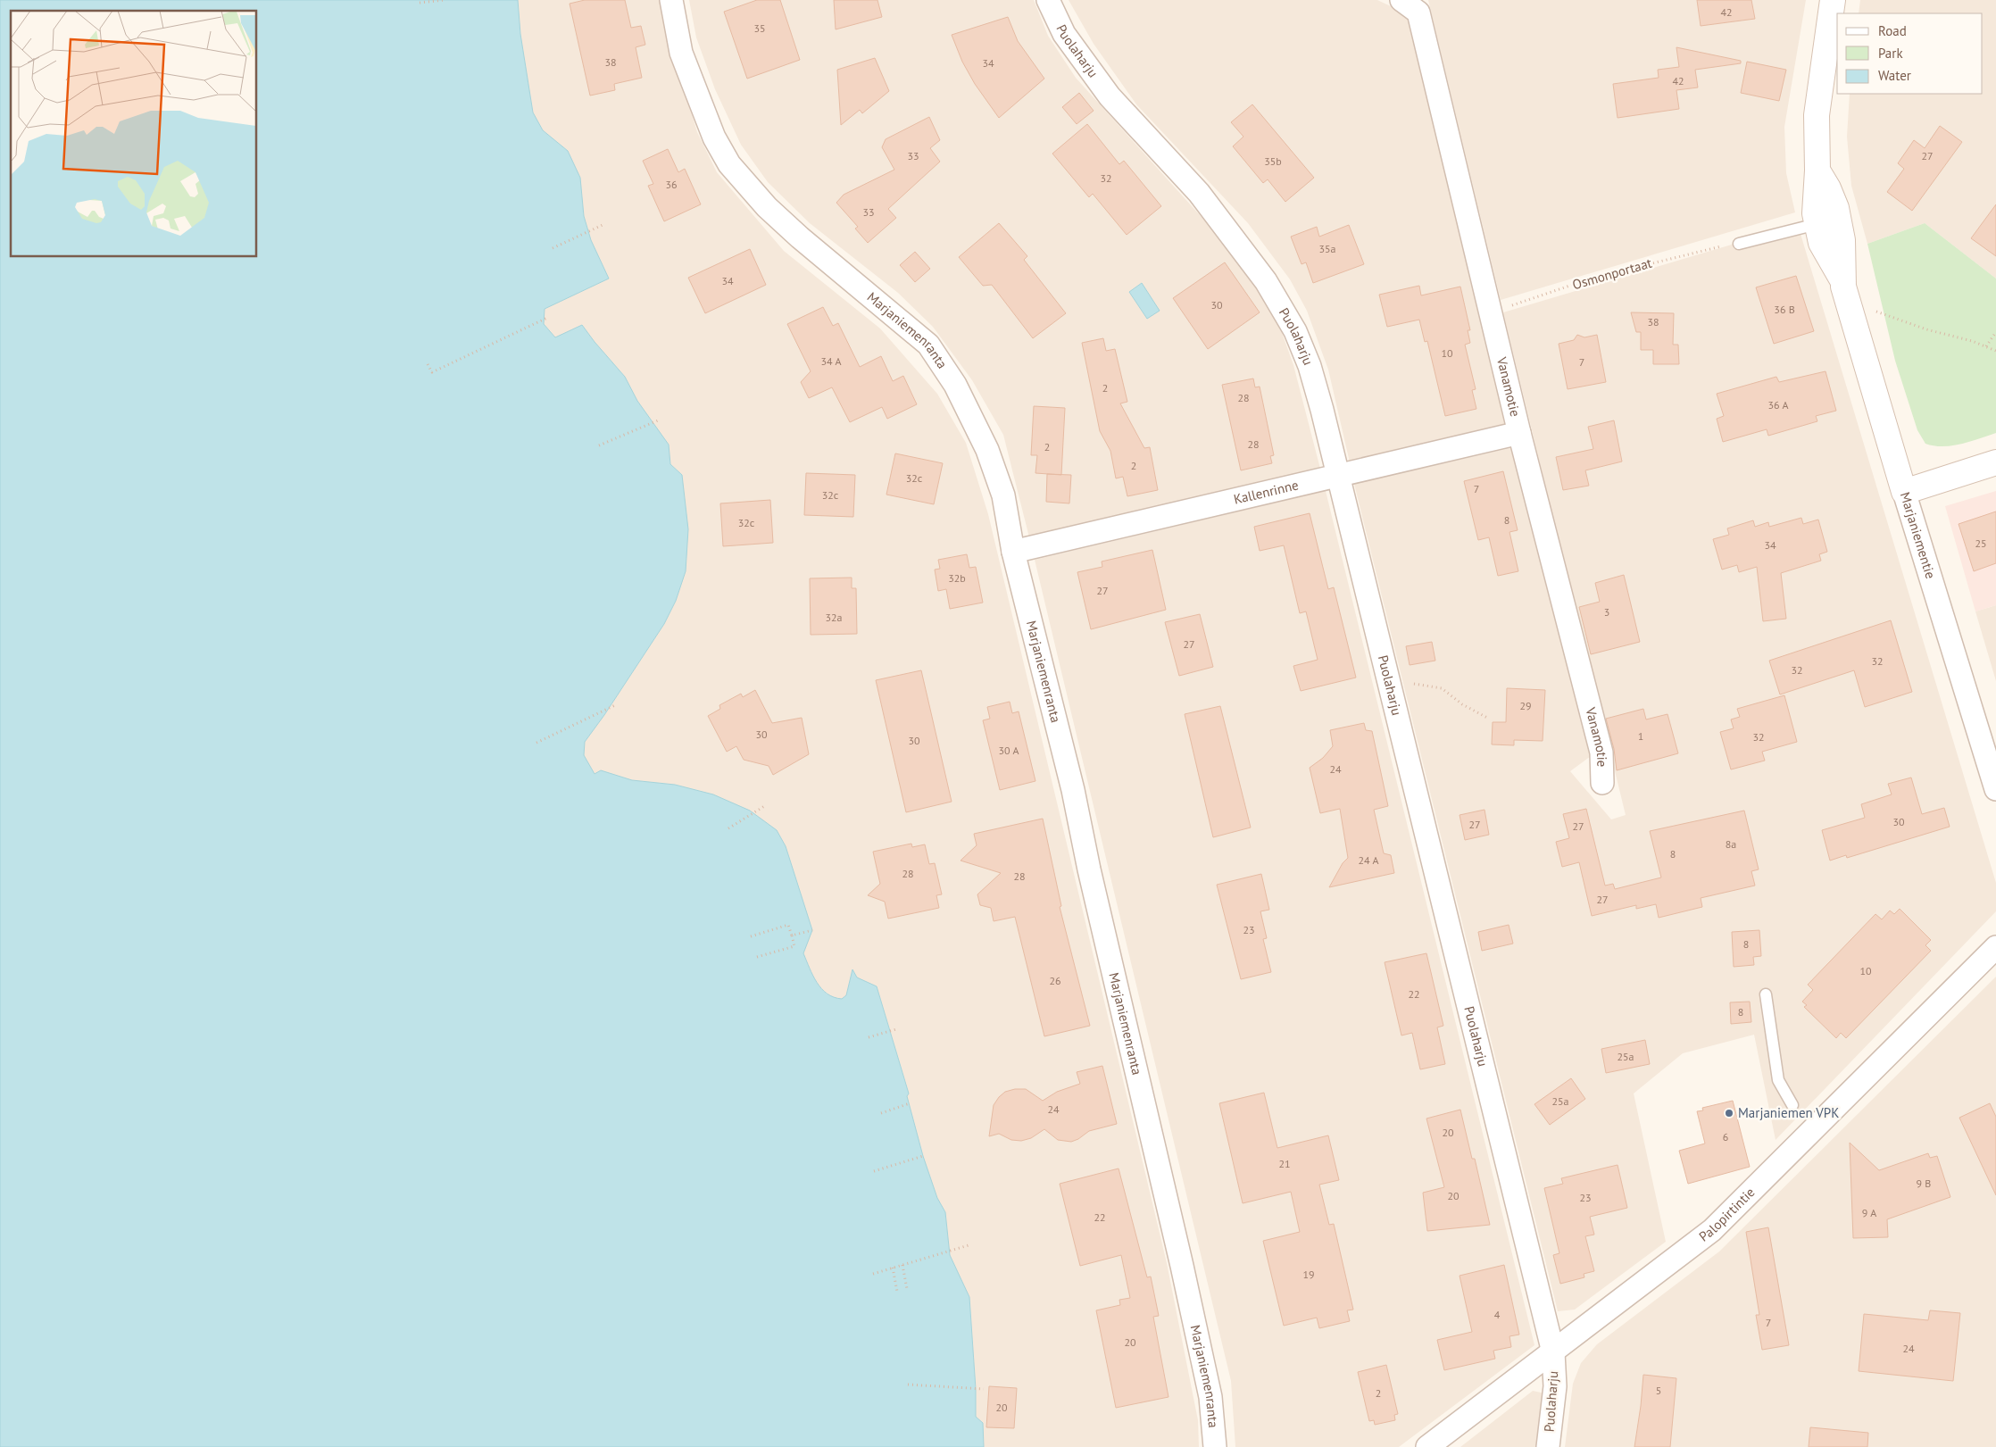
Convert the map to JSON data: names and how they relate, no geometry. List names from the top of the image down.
{
  "streets": {
    "street": [
      "Puolaharju",
      "Marjaniemenranta",
      "Vanamotie",
      "Kallenrinne",
      "Marjaniementie",
      "Palopirtintie"
    ],
    "path": ["Osmonportaat"]
  },
  "crossings": [
    ["Puolaharju", "Kallenrinne"],
    ["Puolaharju", "Palopirtintie"],
    ["Marjaniemenranta", "Kallenrinne"],
    ["Vanamotie", "Kallenrinne"]
  ],
  "places": ["Marjaniemen VPK"],
  "house_numbers": [
    "42",
    "35",
    "38",
    "34",
    "42",
    "33",
    "27",
    "35b",
    "32",
    "36",
    "33",
    "35a",
    "34",
    "30",
    "36 B",
    "38",
    "10",
    "34 A",
    "7",
    "2",
    "28",
    "36 A",
    "28",
    "2",
    "2",
    "32c",
    "7",
    "32c",
    "8",
    "32c",
    "25",
    "34",
    "32b",
    "27",
    "3",
    "32a",
    "27",
    "32",
    "32",
    "29",
    "30",
    "1",
    "32",
    "30",
    "30 A",
    "24",
    "30",
    "27",
    "27",
    "8a",
    "8",
    "24 A",
    "28",
    "28",
    "27",
    "23",
    "8",
    "10",
    "26",
    "22",
    "8",
    "25a",
    "25a",
    "24",
    "20",
    "6",
    "21",
    "9 B",
    "20",
    "23",
    "9 A",
    "22",
    "19",
    "4",
    "7",
    "20",
    "24",
    "5",
    "2",
    "20"
  ],
  "legend": ["Road", "Park", "Water"]
}
